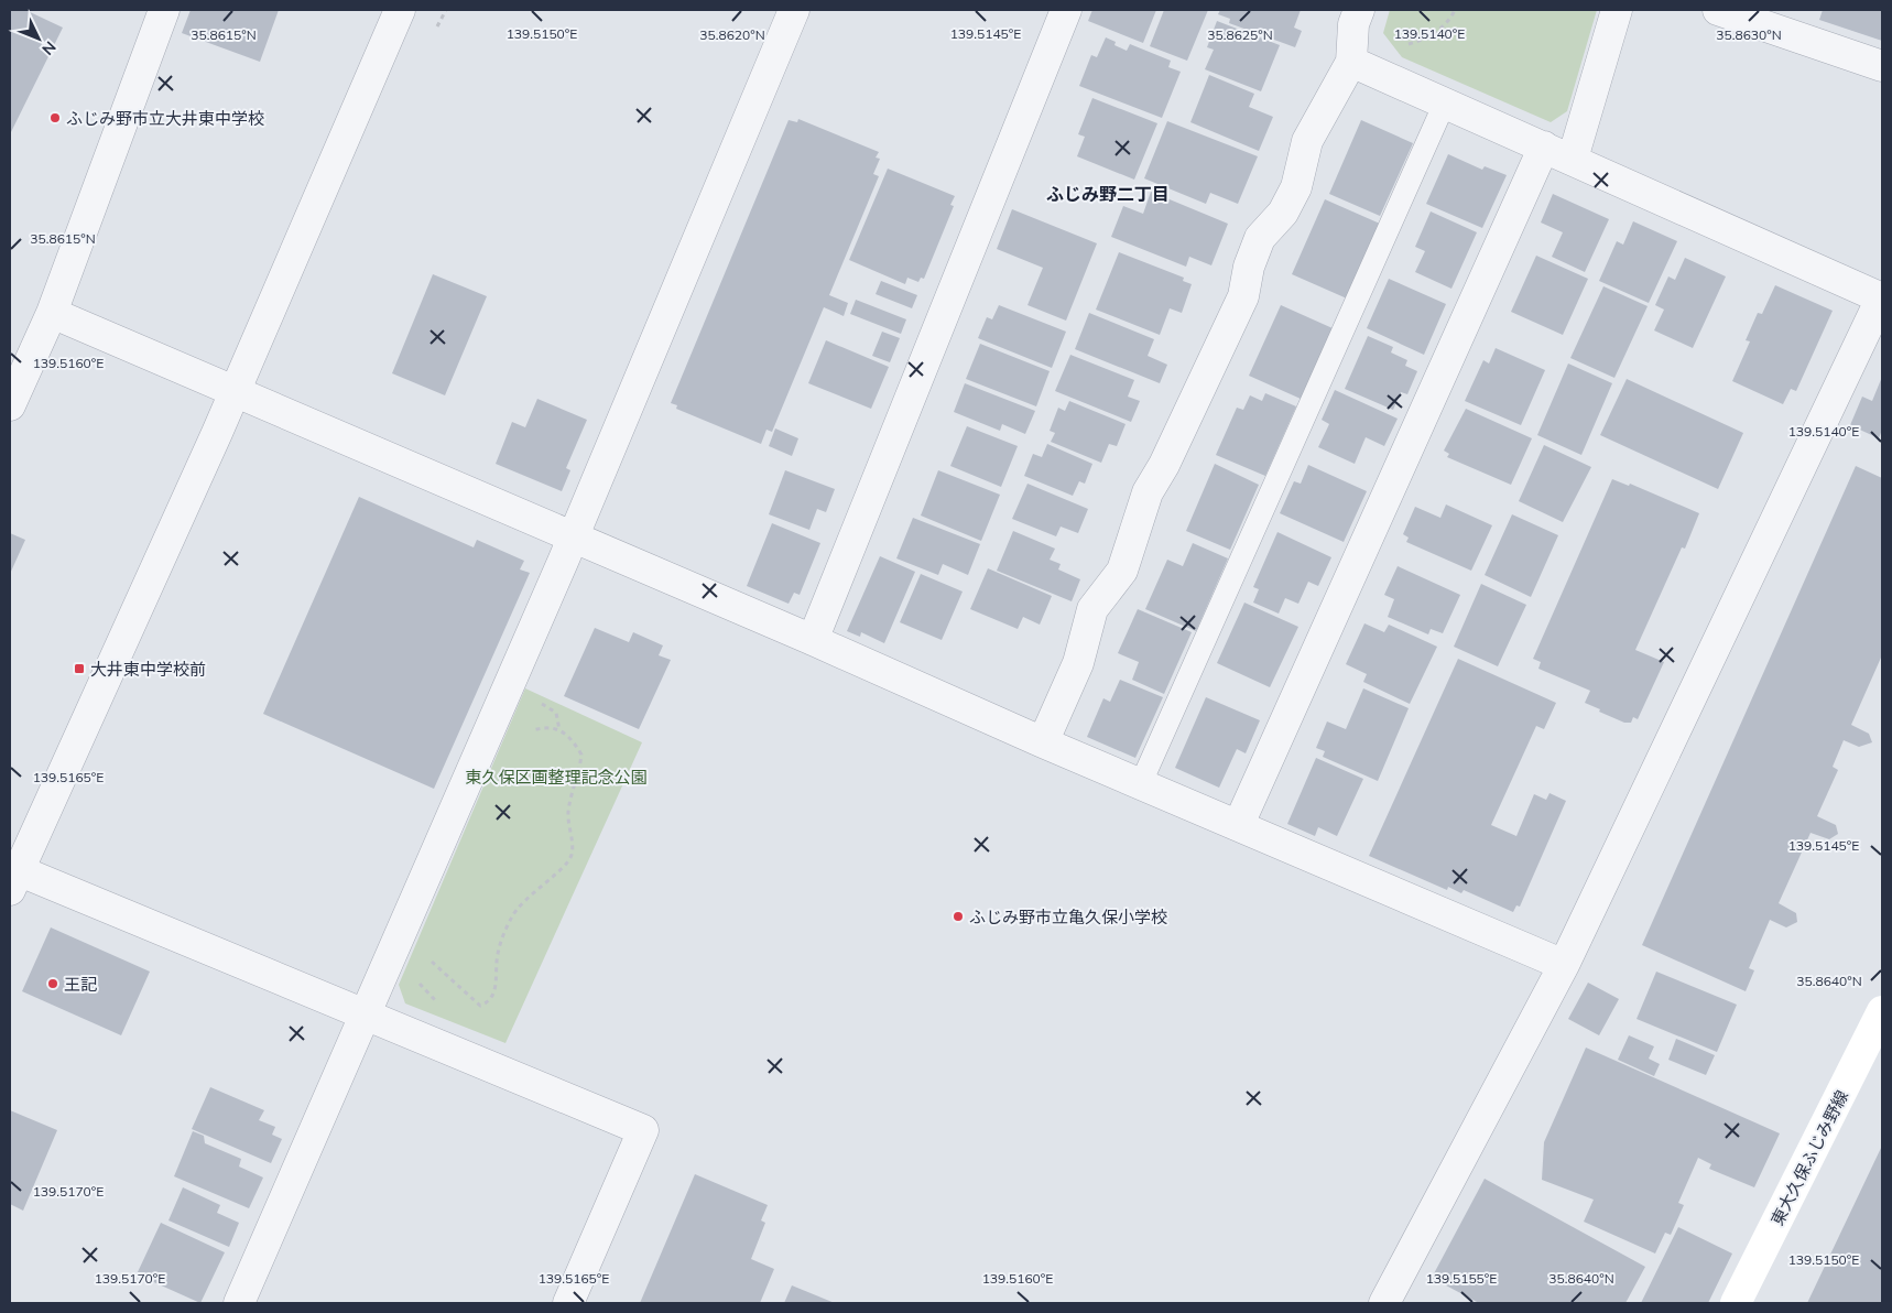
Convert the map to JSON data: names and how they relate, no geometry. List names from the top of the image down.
{
  "streets": {
    "main road": ["東大久保ふじみ野線"]
  },
  "districts": ["ふじみ野二丁目"],
  "parks": ["東久保区画整理記念公園"],
  "places": {
    "other": ["ふじみ野市立大井東中学校", "ふじみ野市立亀久保小学校", "王記"],
    "transit": ["大井東中学校前"]
  },
  "north": "bottom right",
  "coordinates": [
    "139.5150°E",
    "139.5145°E",
    "139.5140°E",
    "35.8620°N",
    "35.8615°N",
    "35.8625°N",
    "35.8630°N",
    "139.5160°E",
    "139.5165°E",
    "35.8640°N",
    "139.5170°E",
    "139.5155°E"
  ]
}
